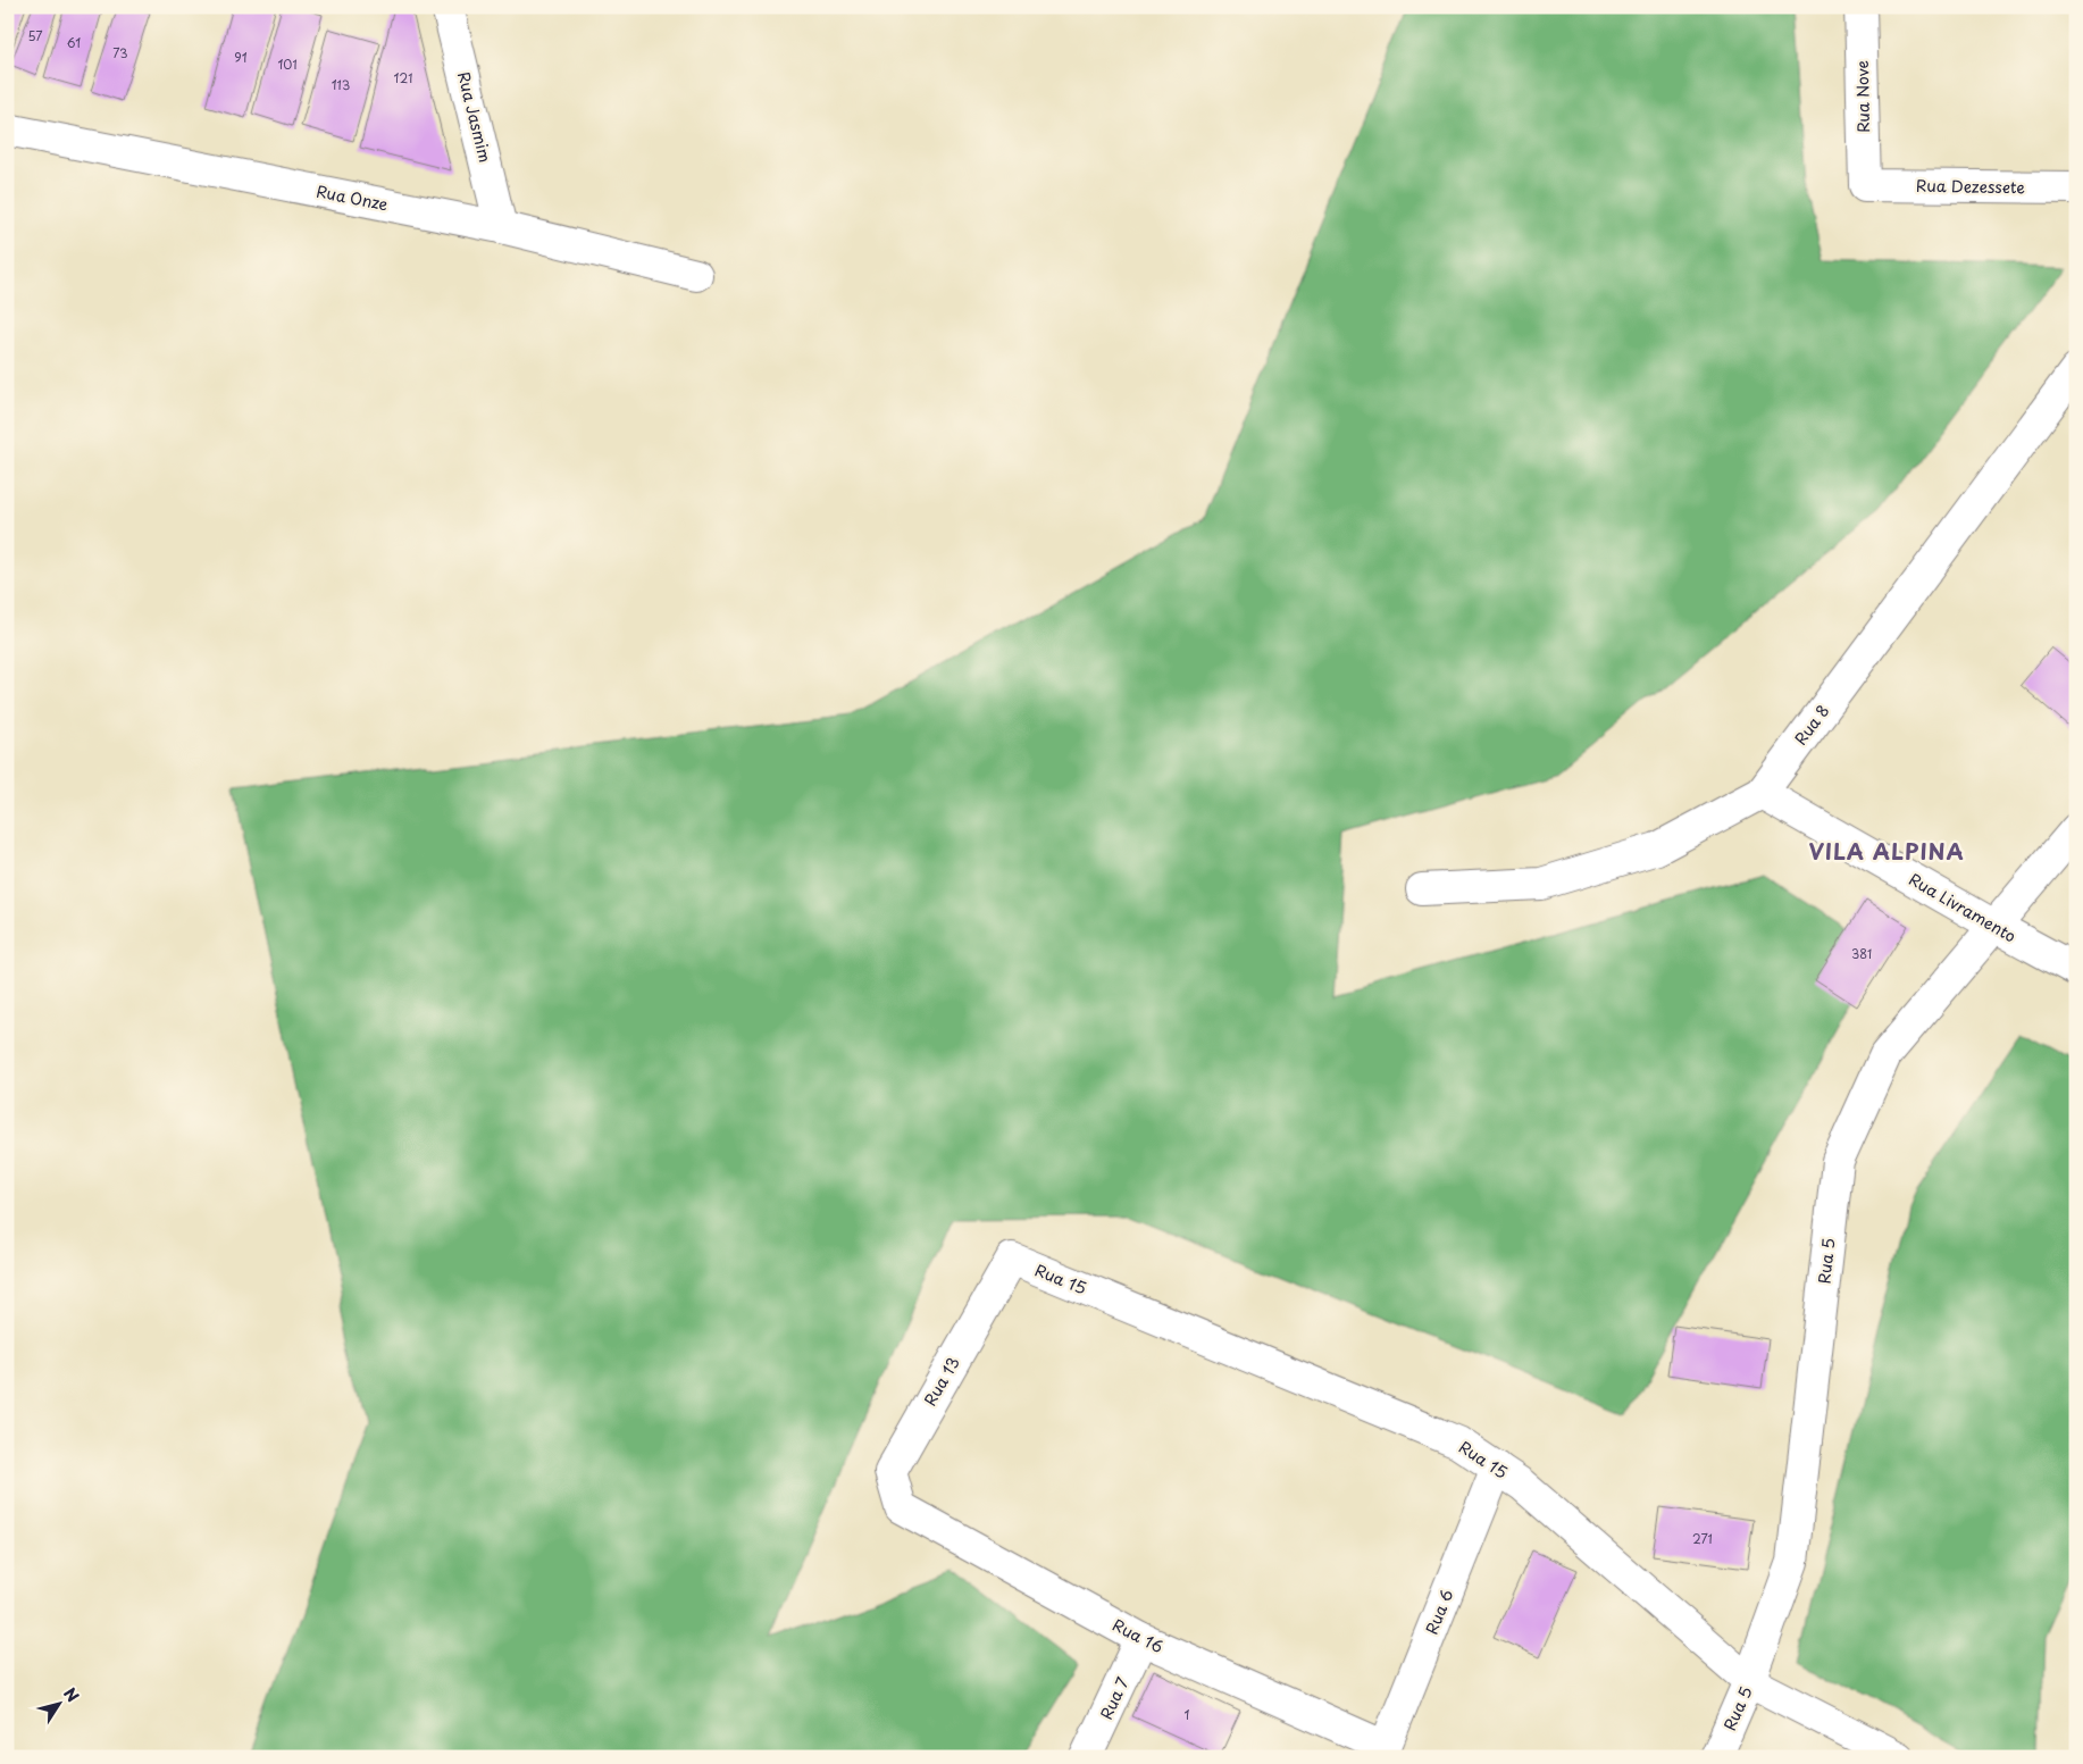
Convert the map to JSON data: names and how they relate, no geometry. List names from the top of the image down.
{
  "streets": {
    "street": [
      "Rua Nove",
      "Rua Jasmim",
      "Rua Dezessete",
      "Rua Onze",
      "Rua 8",
      "Rua Livramento",
      "Rua 5",
      "Rua 15",
      "Rua 13",
      "Rua 6",
      "Rua 16",
      "Rua 7"
    ]
  },
  "crossings": [
    ["Rua Nove", "Rua Dezessete"],
    ["Rua Jasmim", "Rua Onze"],
    ["Rua 8", "Rua Livramento"],
    ["Rua Livramento", "Rua 5"],
    ["Rua 5", "Rua 15"],
    ["Rua 15", "Rua 13"],
    ["Rua 15", "Rua 6"],
    ["Rua 13", "Rua 16"],
    ["Rua 6", "Rua 16"],
    ["Rua 16", "Rua 7"]
  ],
  "districts": ["VILA ALPINA"],
  "house_numbers": [
    "57",
    "61",
    "73",
    "91",
    "101",
    "121",
    "113",
    "381",
    "271",
    "1"
  ],
  "north": "top right"
}
